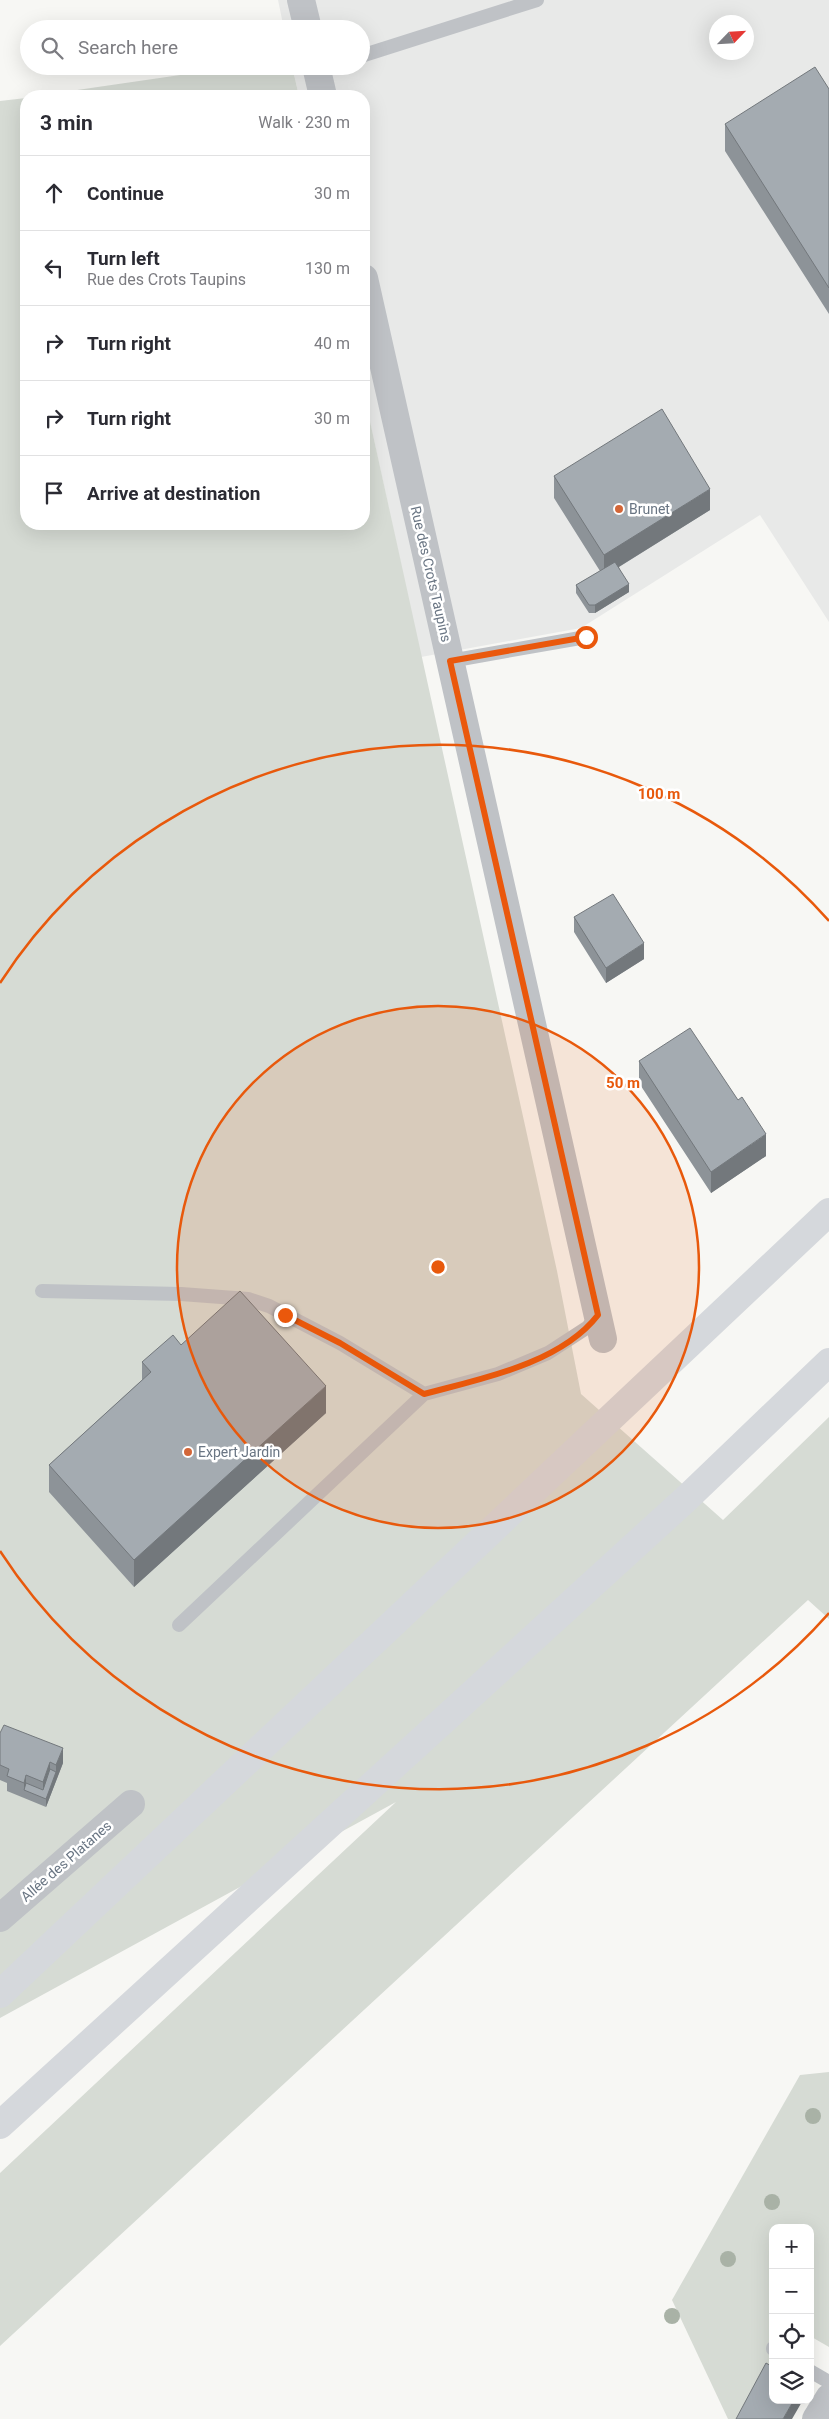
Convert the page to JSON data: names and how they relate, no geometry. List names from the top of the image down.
{
  "streets": {
    "street": ["Rue des Crots Taupins", "Allée des Platanes"]
  },
  "places": ["Brunet", "Expert Jardin"],
  "north": "top right",
  "page": {
    "search": "Search here",
    "heading": ["3 min", "Walk · 230 m"],
    "list": [
      ["Continue", "30 m"],
      ["Turn left", "Rue des Crots Taupins", "130 m"],
      ["Turn right", "40 m"],
      ["Turn right", "30 m"],
      "Arrive at destination"
    ],
    "map_buttons": ["+", "−"]
  },
  "rings": ["100 m", "50 m"]
}
